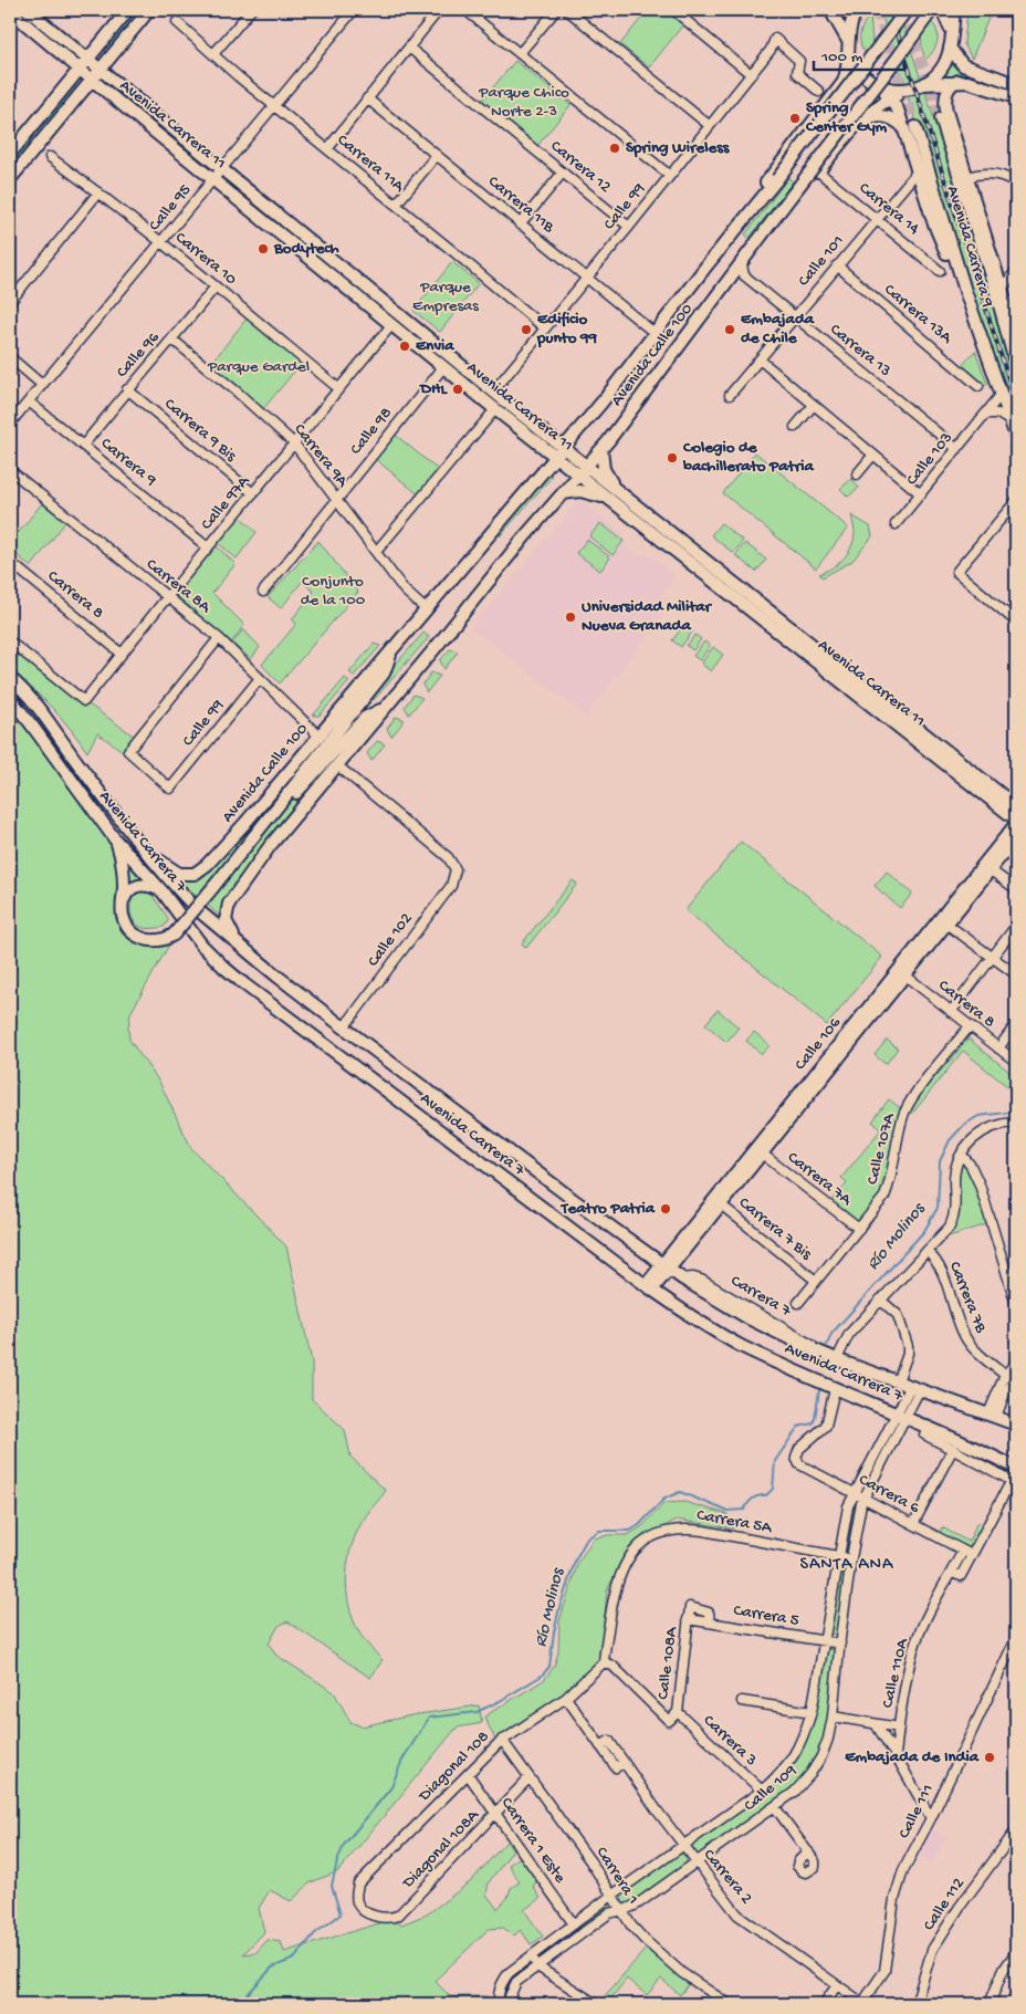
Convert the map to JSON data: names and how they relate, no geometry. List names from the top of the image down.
{
  "streets": {
    "main road": [
      "Avenida Carrera 11",
      "Avenida Carrera 9",
      "Avenida Calle 100",
      "Avenida Carrera 7",
      "Calle 106"
    ],
    "street": [
      "Carrera 11A",
      "Carrera 12",
      "Carrera 11B",
      "Calle 99",
      "Calle 95",
      "Carrera 14",
      "Carrera 10",
      "Calle 101",
      "Carrera 13A",
      "Carrera 13",
      "Calle 96",
      "Carrera 9 Bis",
      "Calle 98",
      "Carrera 9A",
      "Calle 103",
      "Carrera 9",
      "Calle 97A",
      "Carrera 8A",
      "Carrera 8",
      "Calle 102",
      "Calle 107A",
      "Carrera 7A",
      "Carrera 7 Bis",
      "Carrera 7B",
      "Carrera 6",
      "Carrera 5A",
      "Carrera 5",
      "Calle 108A",
      "Calle 110A",
      "Carrera 3",
      "Diagonal 108",
      "Calle 109",
      "Calle 111",
      "Carrera 1 Este",
      "Diagonal 108A",
      "Carrera 1",
      "Carrera 2",
      "Calle 112"
    ]
  },
  "crossings": [
    ["Avenida Carrera 11", "Calle 99"],
    ["Avenida Carrera 11", "Calle 95"],
    ["Avenida Carrera 11", "Avenida Calle 100"],
    ["Avenida Carrera 11", "Calle 98"],
    ["Avenida Carrera 11", "Calle 97A"],
    ["Avenida Carrera 11", "Calle 106"],
    ["Carrera 11A", "Calle 99"],
    ["Carrera 11A", "Calle 95"],
    ["Carrera 12", "Calle 99"],
    ["Carrera 11B", "Calle 99"],
    ["Carrera 11B", "Avenida Calle 100"],
    ["Calle 99", "Carrera 8A"],
    ["Calle 95", "Carrera 10"],
    ["Calle 95", "Carrera 9"],
    ["Carrera 14", "Calle 101"],
    ["Avenida Carrera 9", "Calle 103"],
    ["Carrera 10", "Calle 96"],
    ["Carrera 10", "Calle 97A"],
    ["Calle 101", "Carrera 13A"],
    ["Calle 101", "Carrera 13"],
    ["Carrera 13", "Avenida Calle 100"],
    ["Carrera 13", "Calle 103"],
    ["Calle 96", "Carrera 9 Bis"],
    ["Calle 96", "Carrera 9A"],
    ["Calle 96", "Carrera 9"],
    ["Avenida Calle 100", "Carrera 9A"],
    ["Avenida Calle 100", "Carrera 8A"],
    ["Avenida Calle 100", "Avenida Carrera 7"],
    ["Avenida Calle 100", "Calle 102"],
    ["Carrera 9 Bis", "Calle 97A"],
    ["Calle 98", "Carrera 9A"],
    ["Carrera 9A", "Calle 97A"],
    ["Carrera 9", "Calle 97A"],
    ["Calle 97A", "Carrera 8A"],
    ["Calle 97A", "Carrera 8"],
    ["Carrera 8", "Calle 106"],
    ["Carrera 8", "Calle 107A"],
    ["Avenida Carrera 7", "Calle 102"],
    ["Avenida Carrera 7", "Calle 106"],
    ["Avenida Carrera 7", "Carrera 6"],
    ["Avenida Carrera 7", "Calle 109"],
    ["Calle 106", "Carrera 7A"],
    ["Calle 106", "Carrera 7 Bis"],
    ["Calle 107A", "Carrera 7A"],
    ["Calle 107A", "Carrera 7 Bis"],
    ["Carrera 6", "Calle 110A"],
    ["Carrera 6", "Calle 109"],
    ["Carrera 5A", "Calle 108A"],
    ["Carrera 5A", "Diagonal 108"],
    ["Carrera 5A", "Calle 109"],
    ["Carrera 5", "Calle 108A"],
    ["Carrera 5", "Calle 109"],
    ["Calle 108A", "Carrera 3"],
    ["Calle 108A", "Diagonal 108"],
    ["Carrera 3", "Calle 109"],
    ["Diagonal 108", "Carrera 1 Este"],
    ["Diagonal 108", "Diagonal 108A"],
    ["Diagonal 108", "Carrera 1"],
    ["Diagonal 108", "Carrera 2"],
    ["Calle 109", "Carrera 1 Este"],
    ["Calle 109", "Carrera 1"],
    ["Calle 109", "Carrera 2"],
    ["Calle 111", "Carrera 2"],
    ["Carrera 1 Este", "Diagonal 108A"],
    ["Diagonal 108A", "Carrera 1"]
  ],
  "districts": ["SANTA ANA"],
  "water": ["Río Molinos"],
  "parks": [
    "Parque Chico Norte 2-3",
    "Parque Empresas",
    "Parque Gardel",
    "Conjunto de la 100"
  ],
  "places": [
    "Spring Center Gym",
    "Spring Wireless",
    "Bodytech",
    "Edificio punto 99",
    "Embajada de Chile",
    "Envia",
    "DHL",
    "Colegio de bachillerato Patria",
    "Universidad Militar Nueva Granada",
    "Teatro Patria",
    "Embajada de India"
  ],
  "scale_bar": "100 m"
}
